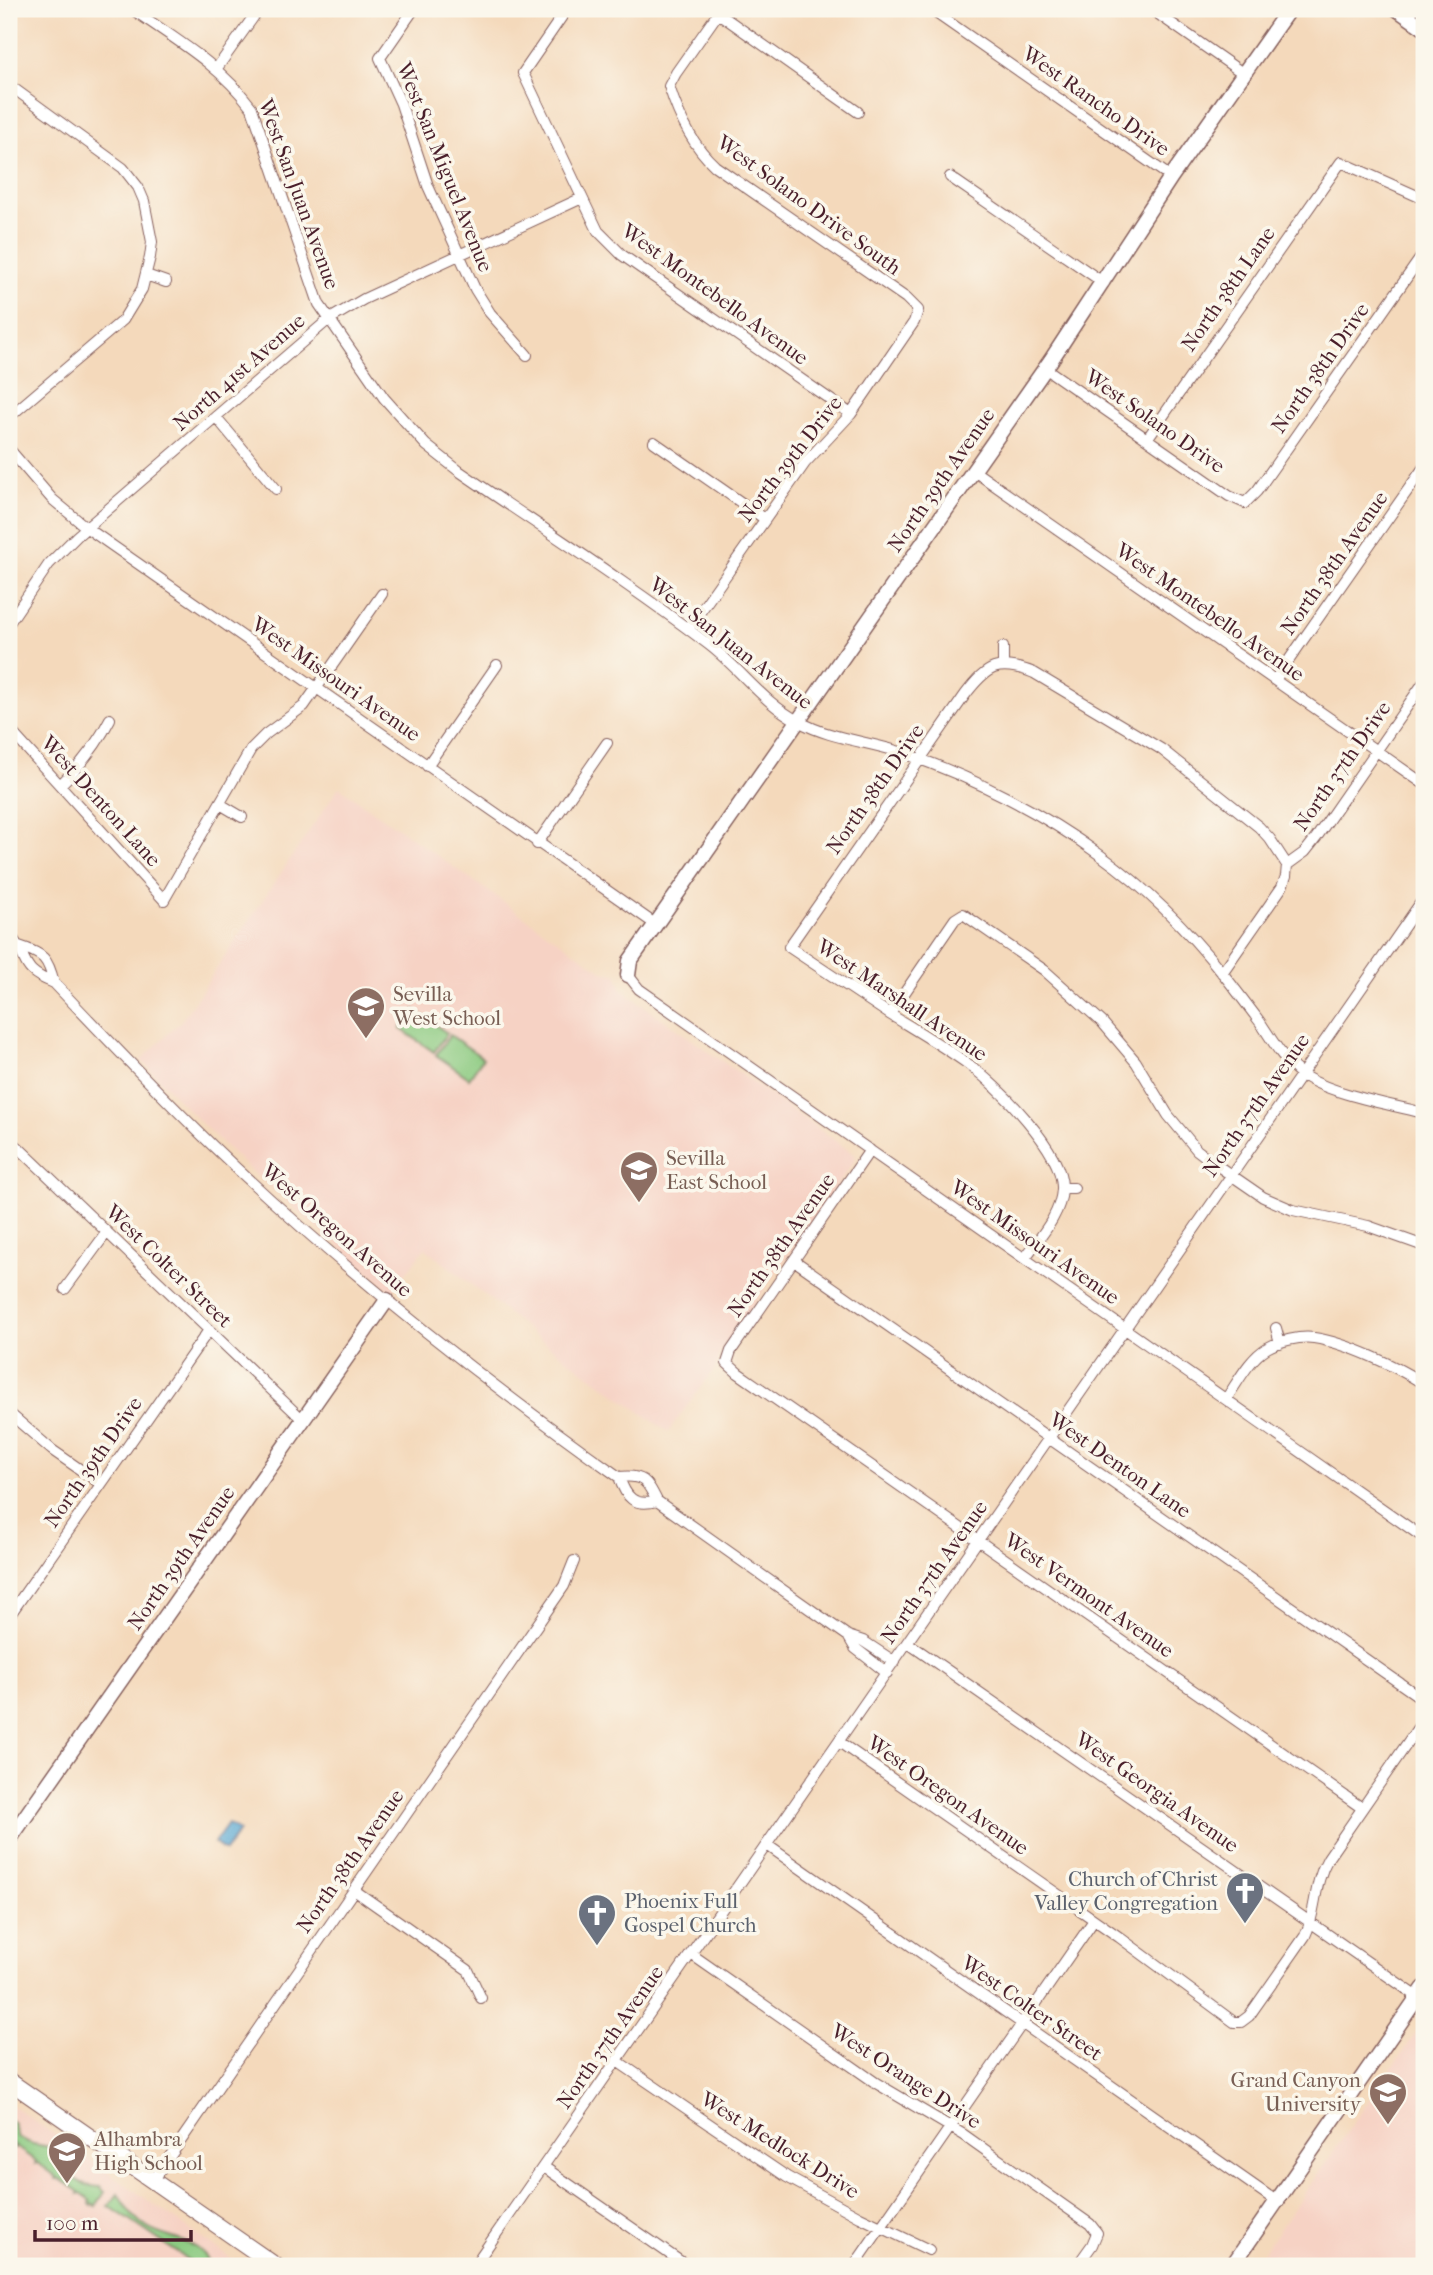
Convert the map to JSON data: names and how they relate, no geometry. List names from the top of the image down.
{
  "streets": {
    "street": [
      "West Rancho Drive",
      "West San Miguel Avenue",
      "West San Juan Avenue",
      "West Solano Drive South",
      "North 38th Lane",
      "West Montebello Avenue",
      "North 38th Drive",
      "North 41st Avenue",
      "West Solano Drive",
      "North 39th Drive",
      "North 39th Avenue",
      "North 38th Avenue",
      "West Missouri Avenue",
      "North 37th Drive",
      "West Denton Lane",
      "West Marshall Avenue",
      "North 37th Avenue",
      "West Oregon Avenue",
      "West Colter Street",
      "West Vermont Avenue",
      "West Georgia Avenue",
      "West Orange Drive",
      "West Medlock Drive"
    ]
  },
  "crossings": [
    ["West Rancho Drive", "North 39th Avenue"],
    ["West San Miguel Avenue", "North 41st Avenue"],
    ["West San Juan Avenue", "North 38th Drive"],
    ["West San Juan Avenue", "North 41st Avenue"],
    ["West San Juan Avenue", "North 39th Drive"],
    ["West San Juan Avenue", "North 39th Avenue"],
    ["West San Juan Avenue", "North 37th Drive"],
    ["West San Juan Avenue", "North 37th Avenue"],
    ["West Solano Drive South", "North 39th Drive"],
    ["North 38th Lane", "West Solano Drive"],
    ["West Montebello Avenue", "North 41st Avenue"],
    ["West Montebello Avenue", "North 39th Drive"],
    ["West Montebello Avenue", "North 39th Avenue"],
    ["West Montebello Avenue", "North 38th Avenue"],
    ["West Montebello Avenue", "North 37th Drive"],
    ["North 38th Drive", "West Solano Drive"],
    ["North 38th Drive", "West Marshall Avenue"],
    ["North 41st Avenue", "West Missouri Avenue"],
    ["West Solano Drive", "North 39th Avenue"],
    ["North 39th Drive", "West Colter Street"],
    ["North 39th Avenue", "West Missouri Avenue"],
    ["North 39th Avenue", "West Oregon Avenue"],
    ["North 39th Avenue", "West Colter Street"],
    ["North 38th Avenue", "West Missouri Avenue"],
    ["North 38th Avenue", "West Denton Lane"],
    ["North 38th Avenue", "West Vermont Avenue"],
    ["West Missouri Avenue", "North 37th Avenue"],
    ["West Denton Lane", "North 37th Avenue"],
    ["North 37th Avenue", "West Oregon Avenue"],
    ["North 37th Avenue", "West Colter Street"],
    ["North 37th Avenue", "West Vermont Avenue"],
    ["North 37th Avenue", "West Georgia Avenue"],
    ["North 37th Avenue", "West Orange Drive"],
    ["North 37th Avenue", "West Medlock Drive"],
    ["West Oregon Avenue", "West Georgia Avenue"]
  ],
  "places": {
    "school or university": [
      "Sevilla West School",
      "Sevilla East School",
      "Grand Canyon University",
      "Alhambra High School"
    ],
    "church": ["Church of Christ Valley Congregation", "Phoenix Full Gospel Church"]
  },
  "scale_bar": "100 m"
}
